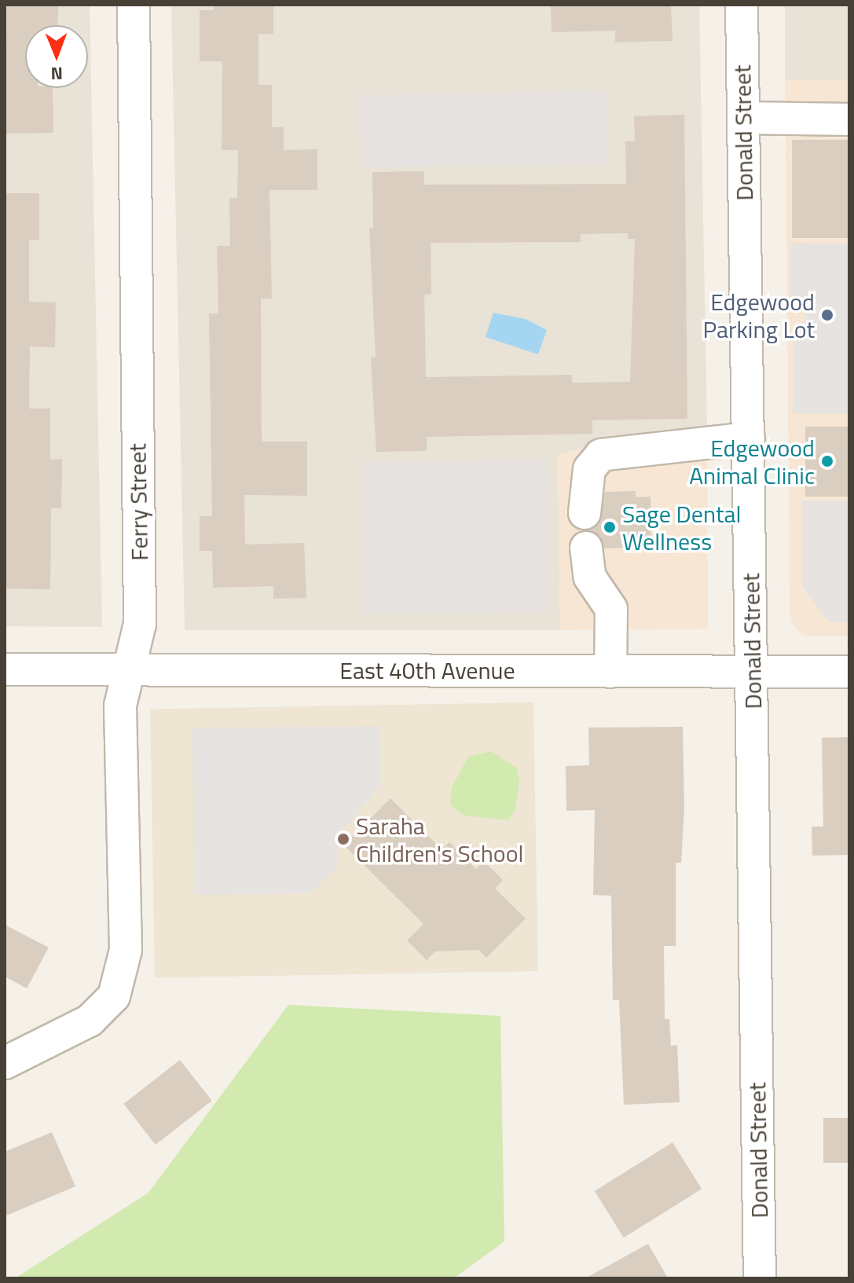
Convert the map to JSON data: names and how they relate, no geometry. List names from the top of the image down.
{
  "streets": {
    "street": ["Donald Street", "Ferry Street", "East 40th Avenue"]
  },
  "crossings": [
    ["Donald Street", "East 40th Avenue"],
    ["Ferry Street", "East 40th Avenue"]
  ],
  "places": [
    "Edgewood Parking Lot",
    "Edgewood Animal Clinic",
    "Sage Dental Wellness",
    "Saraha Children's School"
  ],
  "north": "bottom"
}
